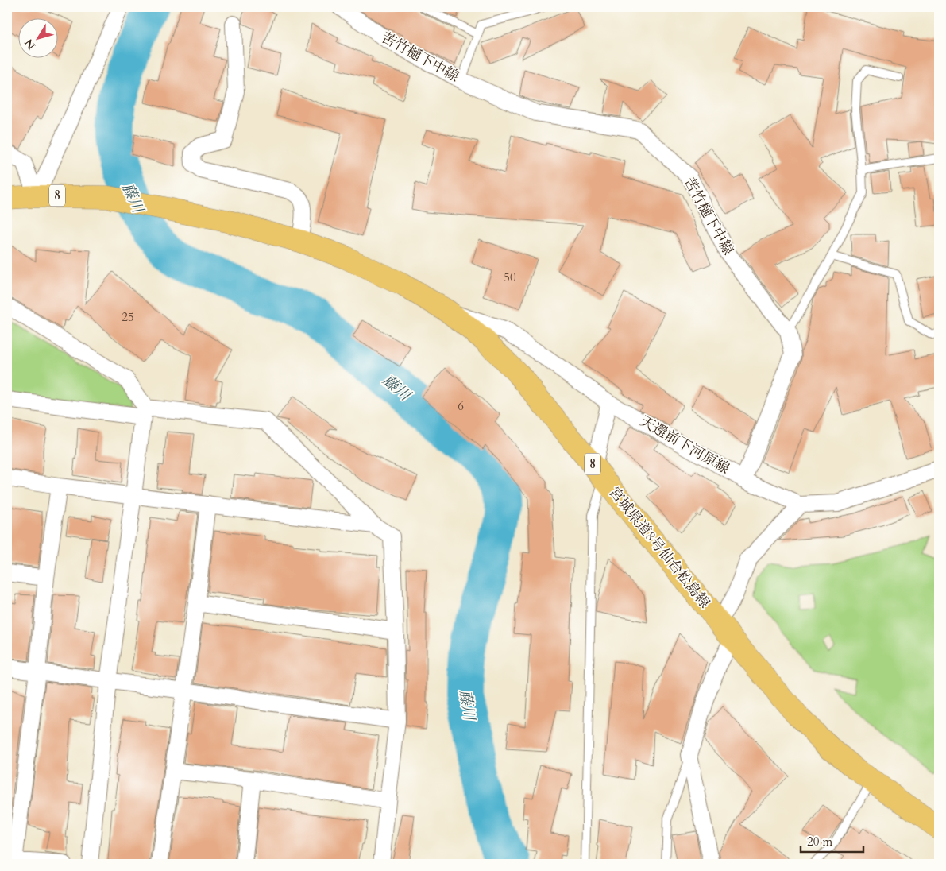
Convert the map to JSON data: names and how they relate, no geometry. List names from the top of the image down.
{
  "streets": {
    "main road": ["8", "宮城県道8号仙台松島線"],
    "street": ["苦竹樋下中線", "天還前下河原線"]
  },
  "crossings": [
    ["苦竹樋下中線", "天還前下河原線"],
    ["天還前下河原線", "宮城県道8号仙台松島線"]
  ],
  "water": ["藤川"],
  "house_numbers": ["50", "25", "6"],
  "scale_bar": "20 m",
  "north": "bottom left"
}
